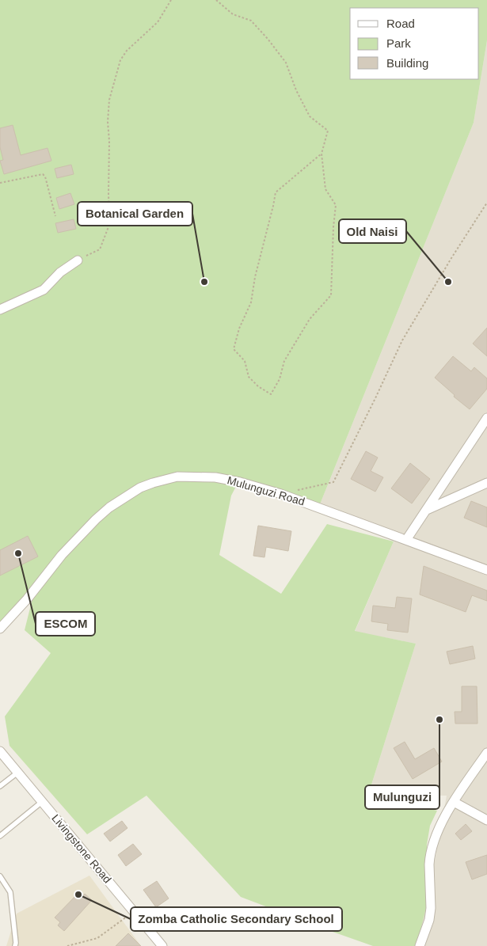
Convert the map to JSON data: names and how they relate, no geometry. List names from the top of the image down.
{
  "streets": {
    "street": ["Mulunguzi Road", "Livingstone Road"]
  },
  "places": [
    "Botanical Garden",
    "Old Naisi",
    "ESCOM",
    "Mulunguzi",
    "Zomba Catholic Secondary School"
  ],
  "legend": ["Road", "Park", "Building"]
}
